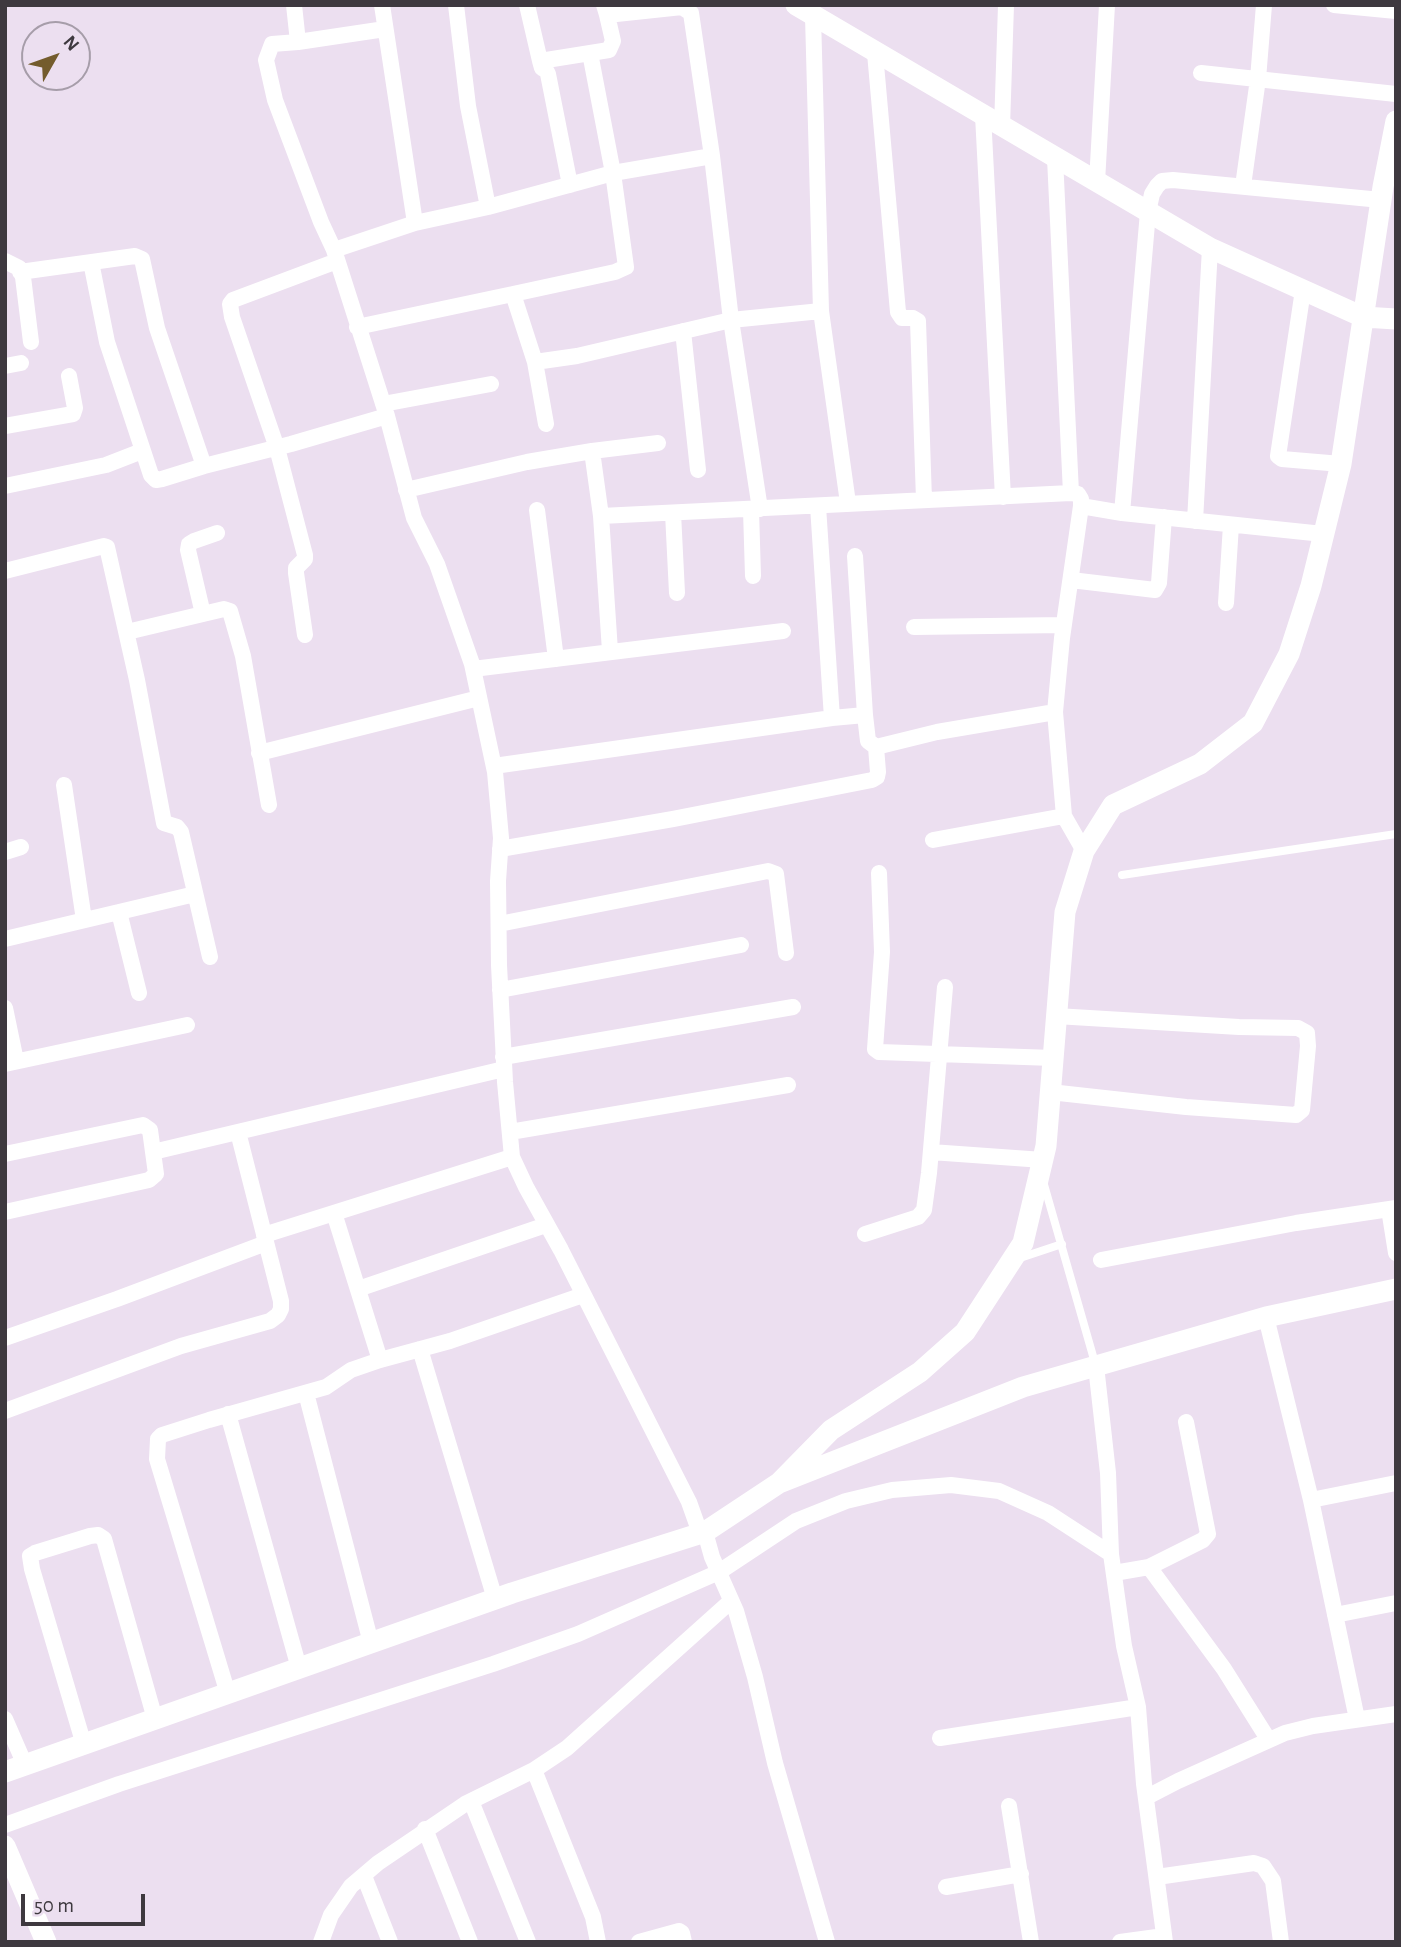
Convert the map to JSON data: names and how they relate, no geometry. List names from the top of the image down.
{
  "scale_bar": "50 m",
  "north": "top right"
}
